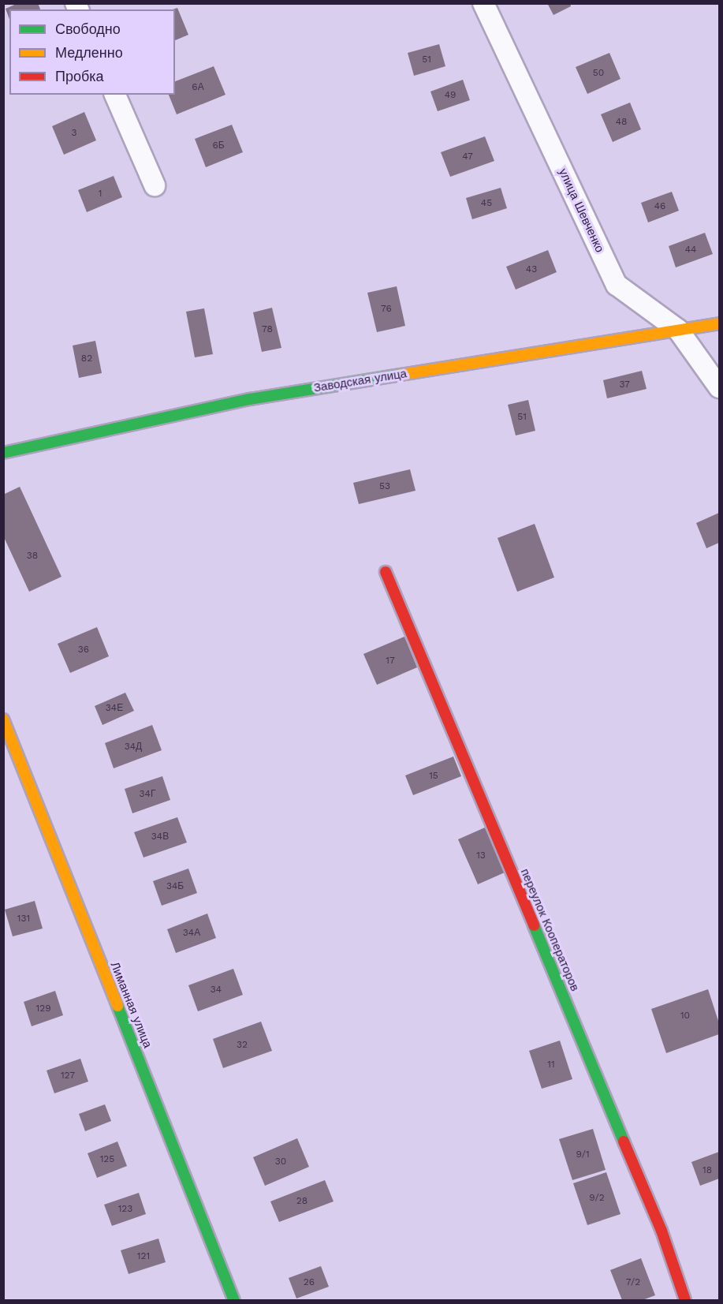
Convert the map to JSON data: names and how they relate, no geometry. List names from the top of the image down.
{
  "streets": {
    "street": [
      "улица Шевченко",
      "Заводская улица",
      "переулок Кооператоров",
      "Лиманная улица"
    ]
  },
  "crossings": [
    ["улица Шевченко", "Заводская улица"]
  ],
  "house_numbers": [
    "51",
    "50",
    "6А",
    "49",
    "48",
    "3",
    "6Б",
    "47",
    "1",
    "45",
    "46",
    "44",
    "43",
    "76",
    "78",
    "82",
    "37",
    "51",
    "53",
    "38",
    "36",
    "17",
    "34Е",
    "34Д",
    "15",
    "34Г",
    "34В",
    "13",
    "34Б",
    "131",
    "34А",
    "34",
    "129",
    "10",
    "32",
    "11",
    "127",
    "9/1",
    "125",
    "30",
    "18",
    "9/2",
    "28",
    "123",
    "121",
    "26",
    "7/2"
  ],
  "legend": ["Свободно", "Медленно", "Пробка"]
}
